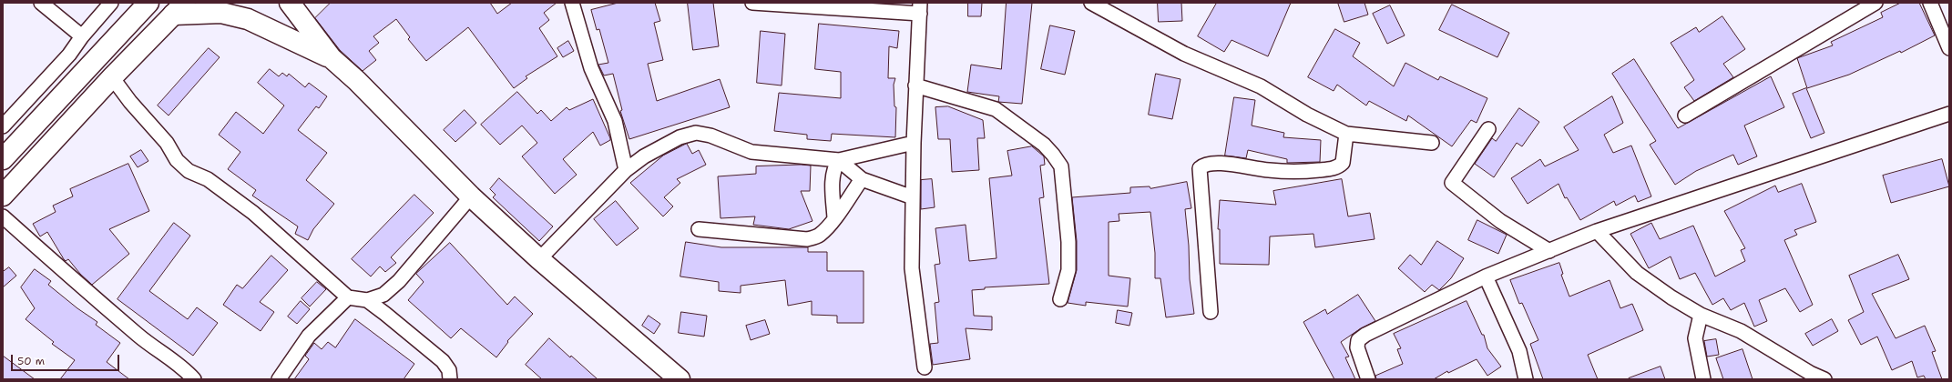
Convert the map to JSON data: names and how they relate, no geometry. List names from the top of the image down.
{
  "scale_bar": "50 m"
}
